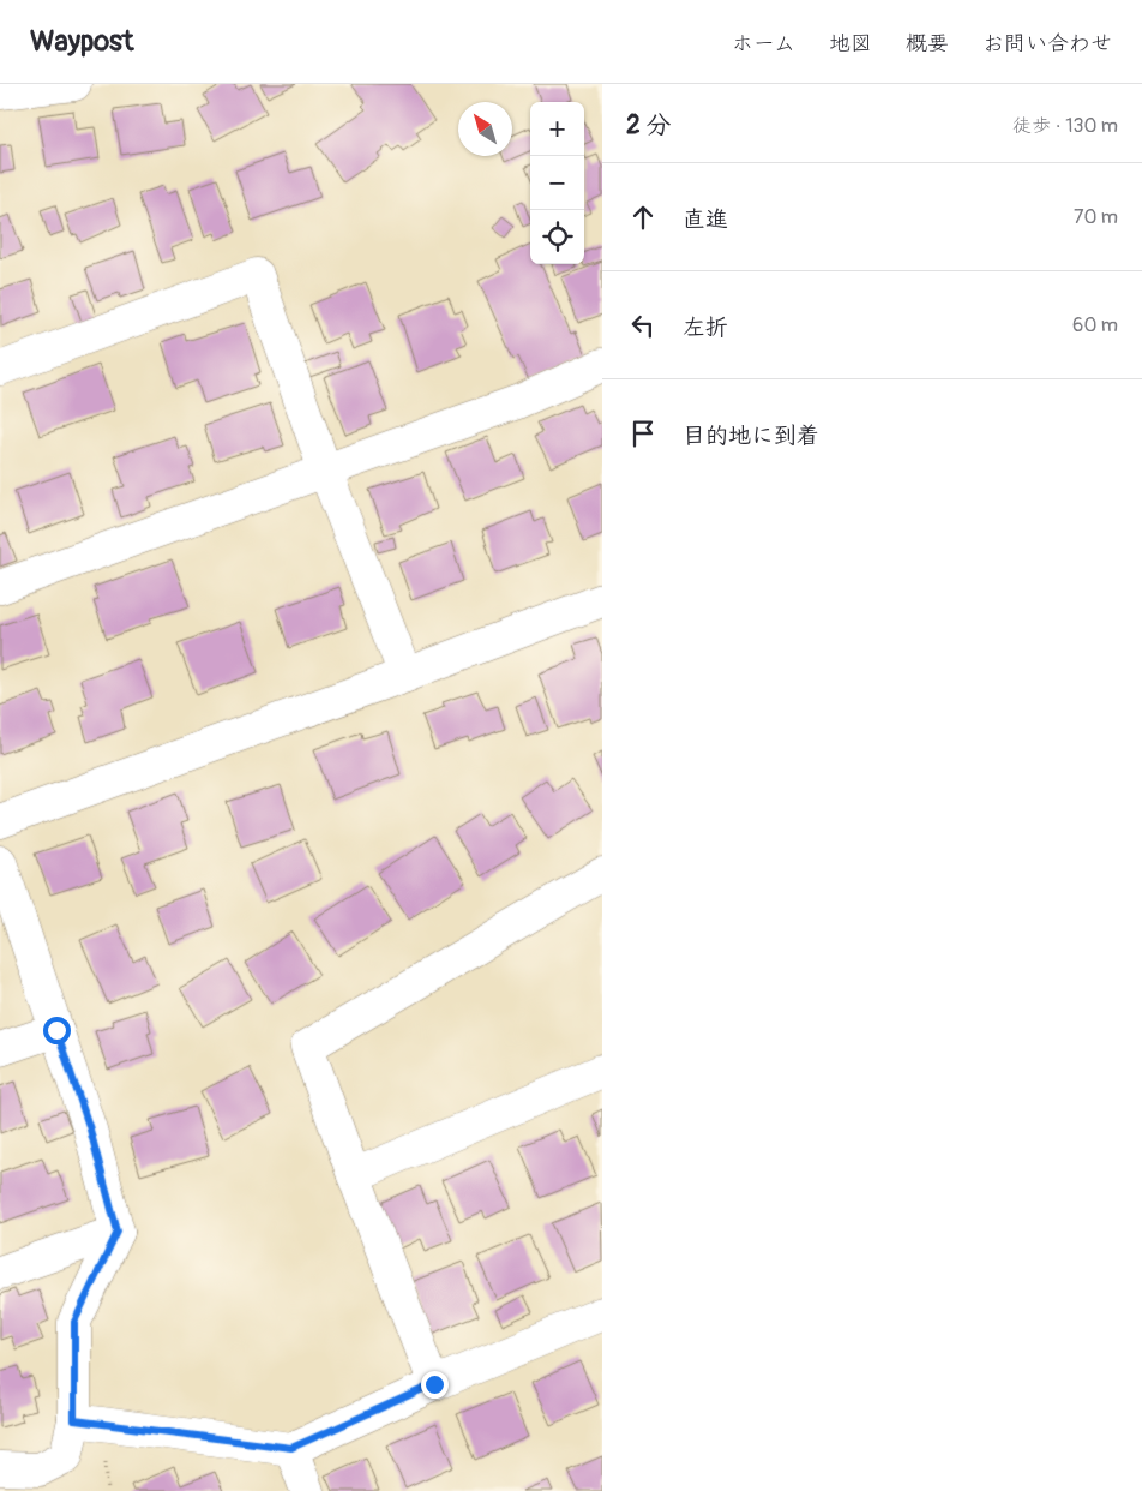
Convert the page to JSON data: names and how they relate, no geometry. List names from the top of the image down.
{
  "north": "top left",
  "page": {
    "header": "Waypost",
    "nav": [
      "ホーム",
      "地図",
      "概要",
      "お問い合わせ"
    ],
    "heading": ["2 分", "徒歩 · 130 m"],
    "map_buttons": ["+", "−"],
    "list": [
      ["直進", "70 m"],
      ["左折", "60 m"],
      "目的地に到着"
    ]
  }
}
